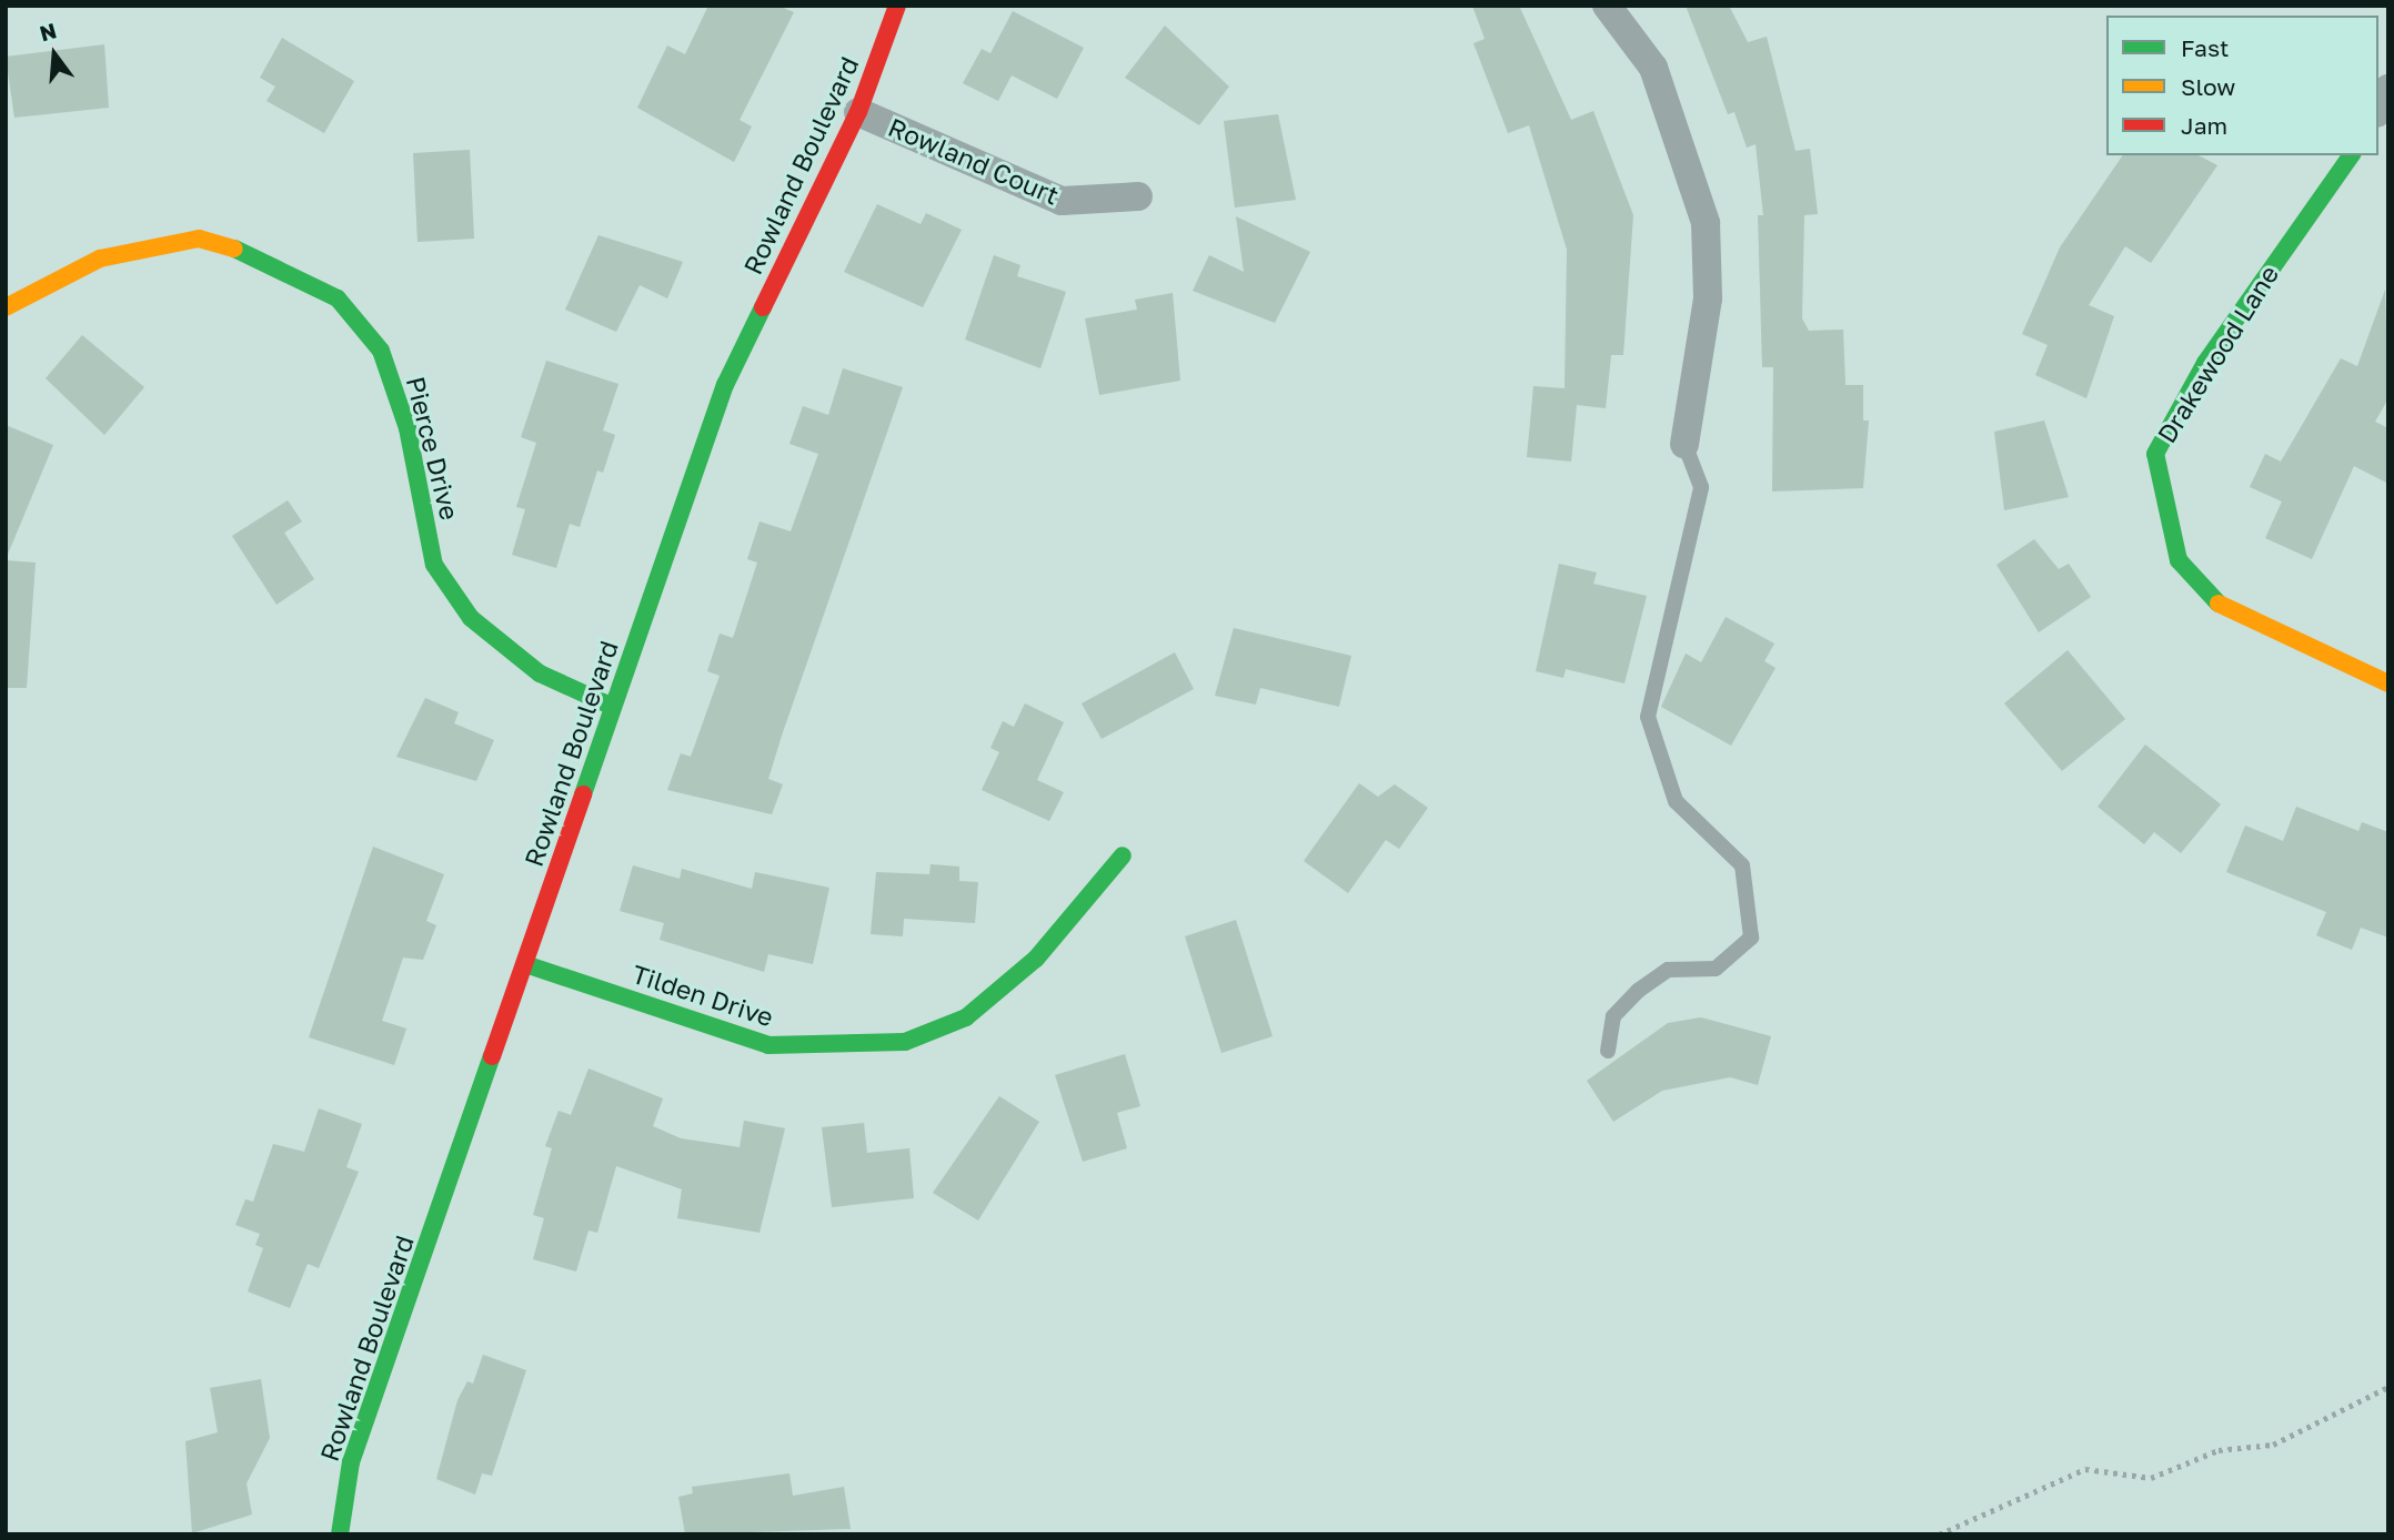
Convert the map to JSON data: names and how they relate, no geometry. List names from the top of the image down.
{
  "streets": {
    "street": [
      "Rowland Court",
      "Rowland Boulevard",
      "Drakewood Lane",
      "Pierce Drive",
      "Tilden Drive"
    ]
  },
  "crossings": [
    ["Rowland Court", "Rowland Boulevard"],
    ["Rowland Boulevard", "Pierce Drive"],
    ["Rowland Boulevard", "Tilden Drive"]
  ],
  "legend": ["Fast", "Slow", "Jam"],
  "north": "top"
}
